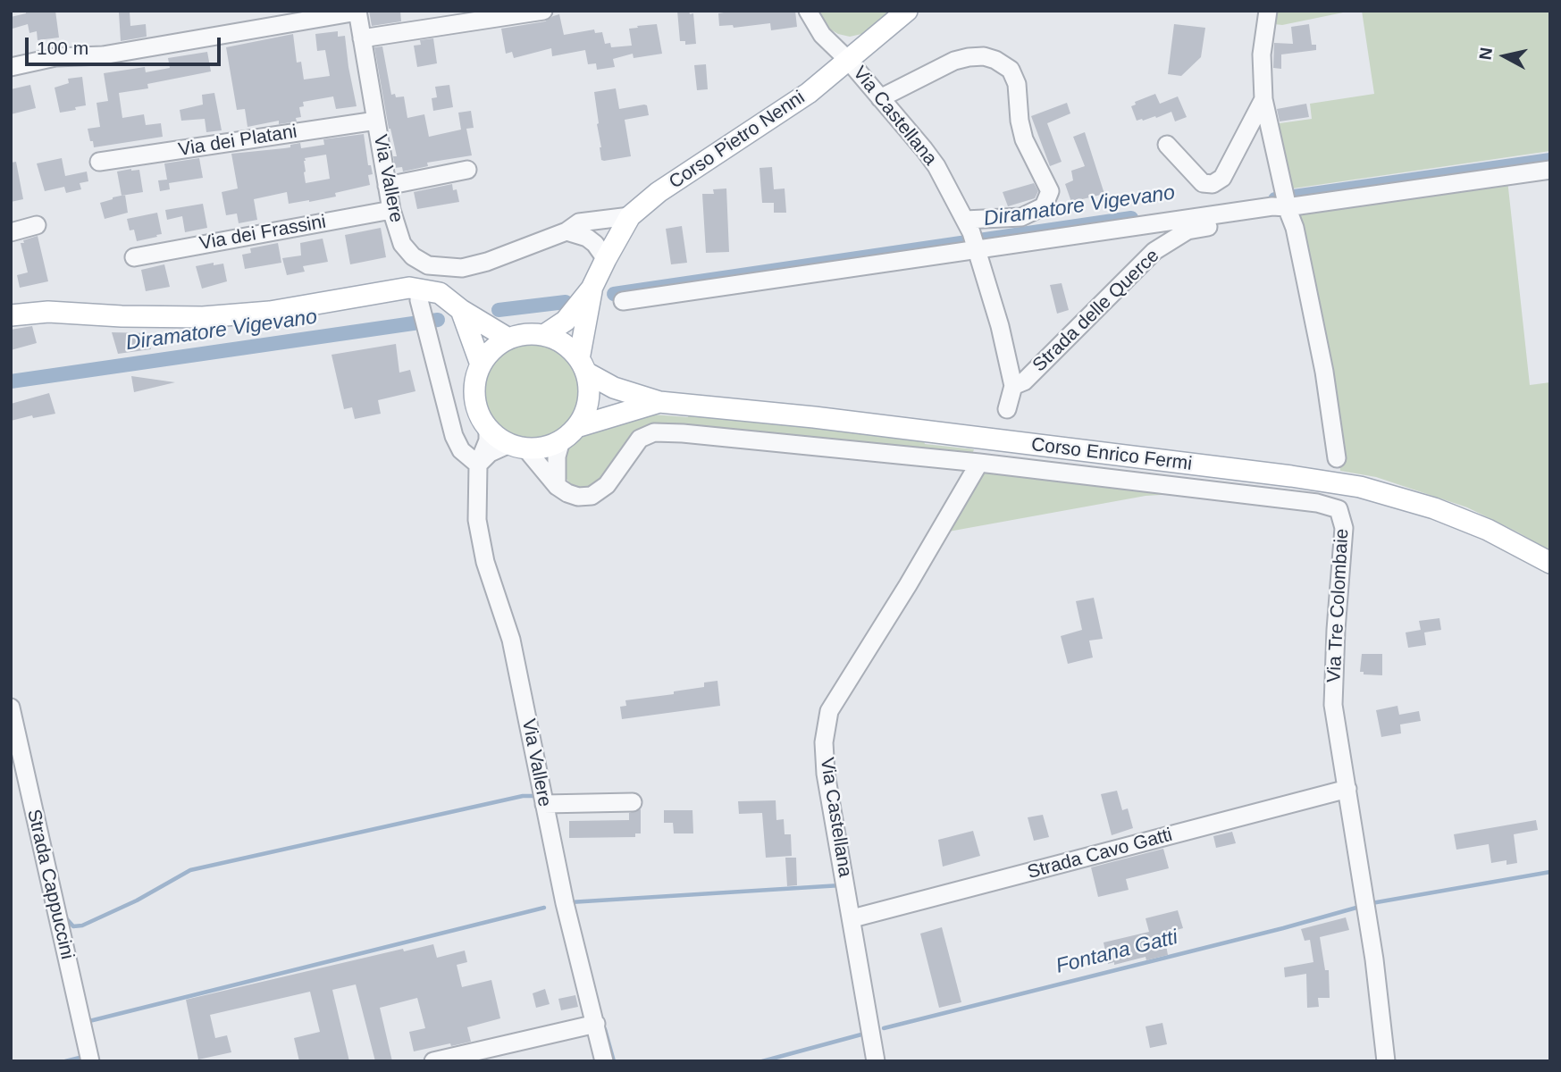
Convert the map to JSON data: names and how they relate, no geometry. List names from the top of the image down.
{
  "streets": {
    "main road": ["Corso Pietro Nenni", "Corso Enrico Fermi"],
    "street": [
      "Via Castellana",
      "Via dei Platani",
      "Via Vallere",
      "Via dei Frassini",
      "Strada delle Querce",
      "Via Tre Colombaie",
      "Strada Cavo Gatti",
      "Strada Cappuccini"
    ]
  },
  "crossings": [
    ["Via Castellana", "Corso Pietro Nenni"],
    ["Via Castellana", "Strada delle Querce"],
    ["Via Castellana", "Via Tre Colombaie"],
    ["Via Castellana", "Strada Cavo Gatti"],
    ["Corso Pietro Nenni", "Via Vallere"],
    ["Corso Pietro Nenni", "Corso Enrico Fermi"],
    ["Via dei Platani", "Via Vallere"],
    ["Via Vallere", "Via dei Frassini"],
    ["Via Vallere", "Corso Enrico Fermi"],
    ["Via Tre Colombaie", "Strada Cavo Gatti"]
  ],
  "water": ["Diramatore Vigevano", "Fontana Gatti"],
  "scale_bar": "100 m",
  "north": "left"
}
